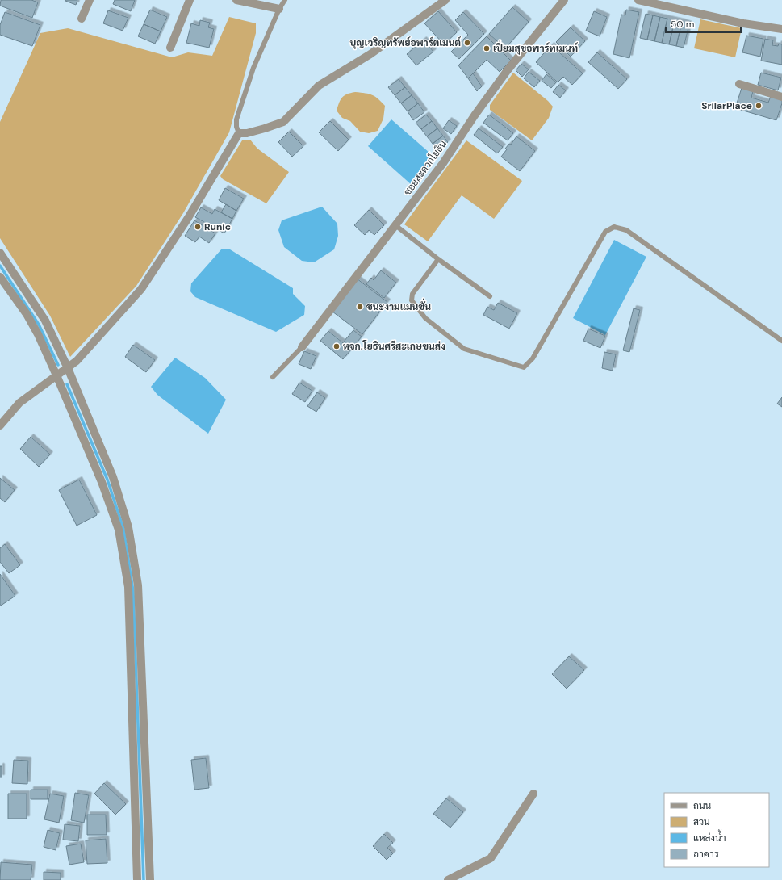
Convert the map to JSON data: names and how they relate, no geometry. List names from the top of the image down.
{
  "streets": {
    "street": ["ซอยสะดวกโยธิน"]
  },
  "places": [
    "บุญเจริญทรัพย์อพาร์ตเมนต์",
    "เปี่ยมสุขอพาร์ทเมนท์",
    "SrilarPlace",
    "Runic",
    "ชนะงามแมนชั่น",
    "หจก.โยธินศรีสะเกษขนส่ง"
  ],
  "legend": [
    "ถนน",
    "สวน",
    "แหล่งน้ำ",
    "อาคาร"
  ],
  "scale_bar": "50 m"
}
